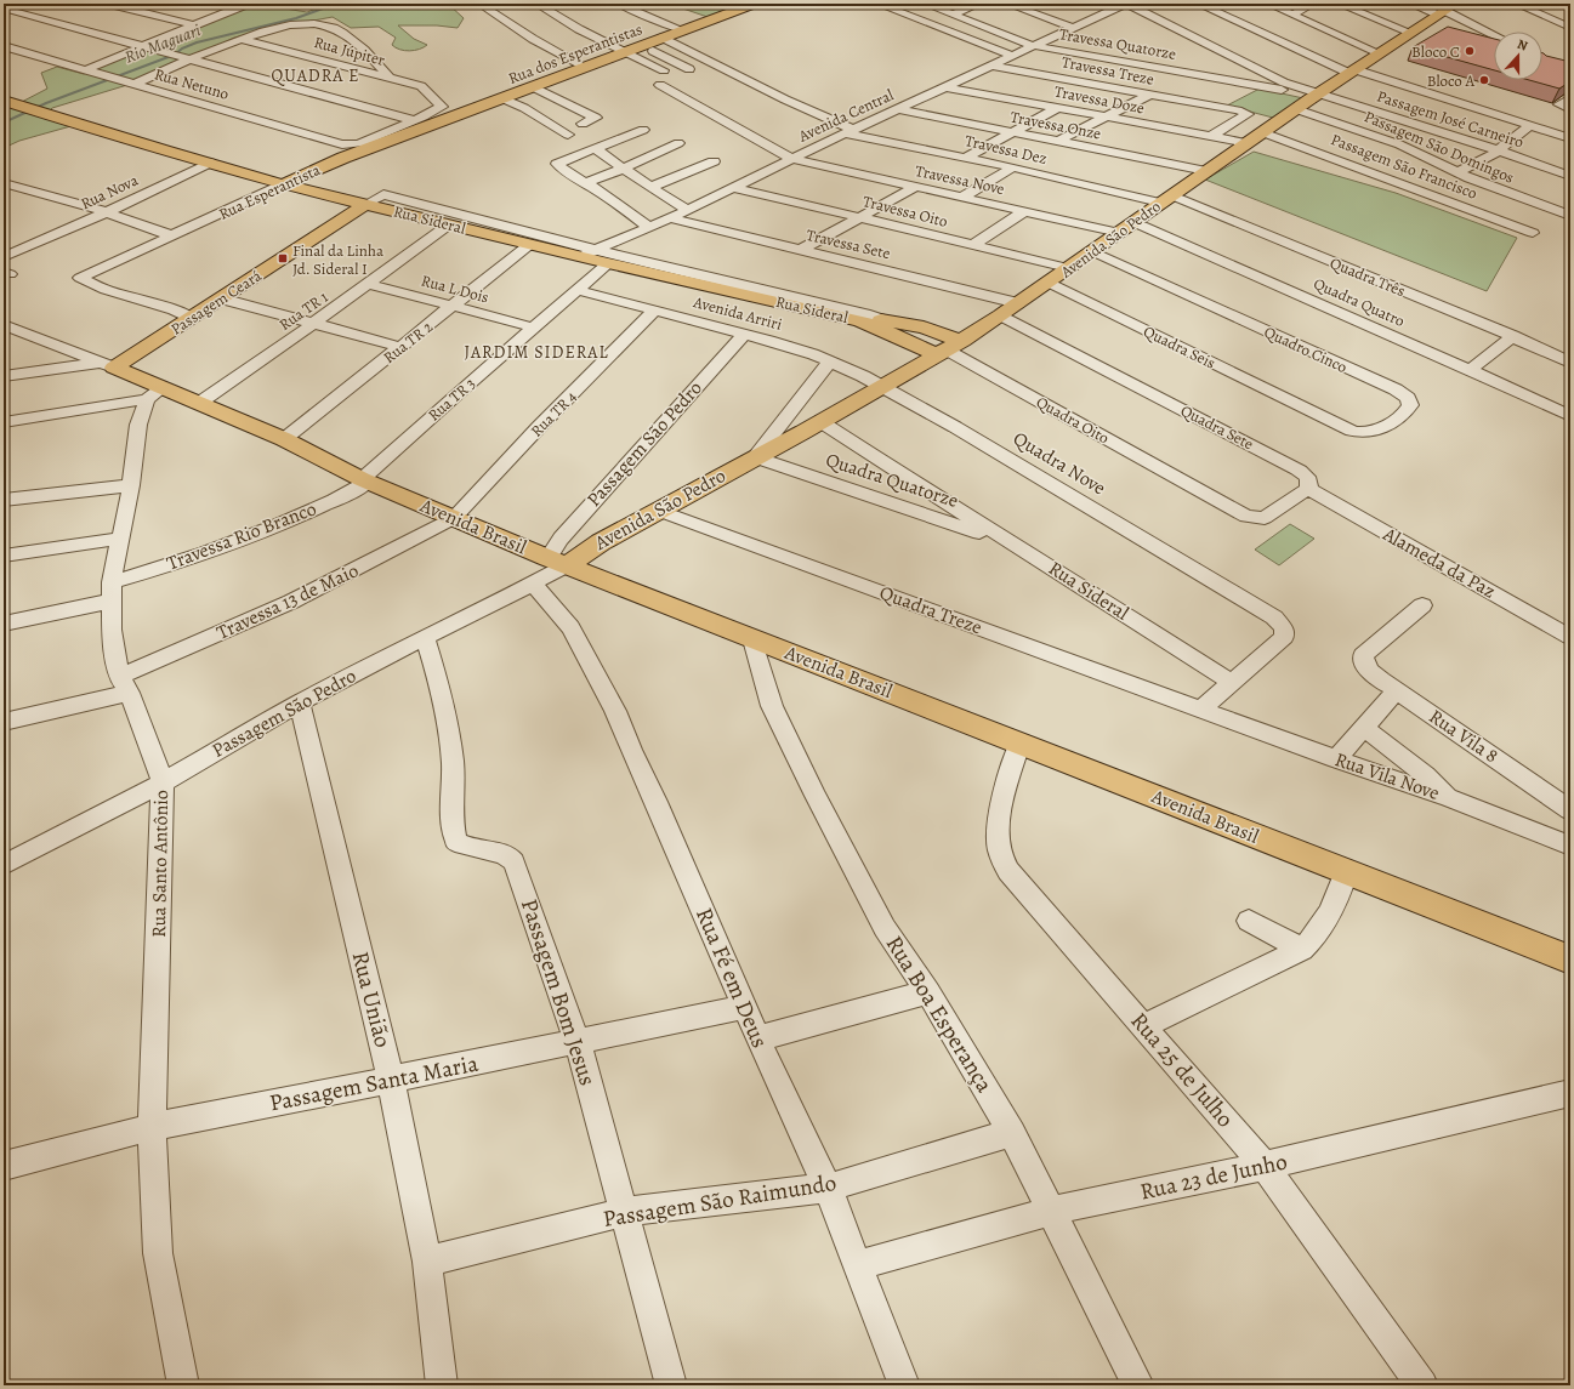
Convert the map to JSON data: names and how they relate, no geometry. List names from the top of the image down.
{
  "streets": {
    "main road": [
      "Rua dos Esperantistas",
      "Rua Esperantista",
      "Rua Sideral",
      "Avenida São Pedro",
      "Passagem Ceará",
      "Avenida Brasil"
    ],
    "street": [
      "Travessa Quatorze",
      "Rua Júpiter",
      "Travessa Treze",
      "Rua Netuno",
      "Travessa Doze",
      "Avenida Central",
      "Passagem José Carneiro",
      "Travessa Onze",
      "Passagem São Domingos",
      "Travessa Dez",
      "Passagem São Francisco",
      "Travessa Nove",
      "Rua Nova",
      "Travessa Oito",
      "Travessa Sete",
      "Quadra Três",
      "Rua L Dois",
      "Quadra Quatro",
      "Rua TR 1",
      "Avenida Arriri",
      "Rua TR 2",
      "Quadra Seis",
      "Quadro Cinco",
      "Rua TR 3",
      "Rua TR 4",
      "Quadra Oito",
      "Quadra Sete",
      "Passagem São Pedro",
      "Quadra Nove",
      "Quadra Quatorze",
      "Travessa Rio Branco",
      "Alameda da Paz",
      "Travessa 13 de Maio",
      "Quadra Treze",
      "Rua Vila 8",
      "Rua Vila Nove",
      "Rua Santo Antônio",
      "Rua Fé em Deus",
      "Passagem Bom Jesus",
      "Rua União",
      "Rua Boa Esperança",
      "Rua 25 de Julho",
      "Passagem Santa Maria",
      "Rua 23 de Junho",
      "Passagem São Raimundo"
    ]
  },
  "crossings": [
    ["Travessa Quatorze", "Avenida Central"],
    ["Travessa Quatorze", "Passagem José Carneiro"],
    ["Travessa Quatorze", "Avenida São Pedro"],
    ["Rua Júpiter", "Rua Netuno"],
    ["Rua dos Esperantistas", "Rua Esperantista"],
    ["Travessa Treze", "Travessa Doze"],
    ["Travessa Treze", "Avenida Central"],
    ["Travessa Doze", "Avenida Central"],
    ["Travessa Doze", "Avenida São Pedro"],
    ["Avenida Central", "Travessa Onze"],
    ["Avenida Central", "Travessa Dez"],
    ["Avenida Central", "Travessa Nove"],
    ["Avenida Central", "Travessa Oito"],
    ["Avenida Central", "Rua Sideral"],
    ["Avenida Central", "Travessa Sete"],
    ["Passagem José Carneiro", "Avenida São Pedro"],
    ["Travessa Onze", "Avenida São Pedro"],
    ["Passagem São Domingos", "Avenida São Pedro"],
    ["Travessa Dez", "Avenida São Pedro"],
    ["Travessa Dez", "Quadra Três"],
    ["Passagem São Francisco", "Avenida São Pedro"],
    ["Travessa Nove", "Avenida São Pedro"],
    ["Travessa Nove", "Quadra Quatro"],
    ["Rua Nova", "Rua Sideral"],
    ["Rua Esperantista", "Rua Sideral"],
    ["Rua Esperantista", "Passagem Ceará"],
    ["Travessa Oito", "Avenida São Pedro"],
    ["Rua Sideral", "Avenida São Pedro"],
    ["Rua Sideral", "Passagem Ceará"],
    ["Rua Sideral", "Rua TR 1"],
    ["Rua Sideral", "Rua TR 2"],
    ["Rua Sideral", "Rua TR 3"],
    ["Rua Sideral", "Quadra Oito"],
    ["Rua Sideral", "Quadra Nove"],
    ["Rua Sideral", "Quadra Quatorze"],
    ["Avenida São Pedro", "Travessa Sete"],
    ["Avenida São Pedro", "Quadra Três"],
    ["Avenida São Pedro", "Quadra Quatro"],
    ["Avenida São Pedro", "Avenida Arriri"],
    ["Avenida São Pedro", "Quadra Seis"],
    ["Avenida São Pedro", "Quadro Cinco"],
    ["Avenida São Pedro", "Quadra Oito"],
    ["Avenida São Pedro", "Quadra Sete"],
    ["Avenida São Pedro", "Passagem São Pedro"],
    ["Avenida São Pedro", "Quadra Nove"],
    ["Avenida São Pedro", "Quadra Quatorze"],
    ["Avenida São Pedro", "Avenida Brasil"],
    ["Avenida São Pedro", "Quadra Treze"],
    ["Rua L Dois", "Rua TR 1"],
    ["Rua L Dois", "Rua TR 2"],
    ["Rua L Dois", "Rua TR 3"],
    ["Passagem Ceará", "Avenida Brasil"],
    ["Rua TR 1", "Avenida Brasil"],
    ["Avenida Arriri", "Rua TR 3"],
    ["Avenida Arriri", "Rua TR 4"],
    ["Avenida Arriri", "Passagem São Pedro"],
    ["Avenida Arriri", "Quadra Nove"],
    ["Rua TR 2", "Avenida Brasil"],
    ["Quadra Seis", "Quadro Cinco"],
    ["Rua TR 3", "Avenida Brasil"],
    ["Rua TR 3", "Travessa Rio Branco"],
    ["Rua TR 4", "Avenida Brasil"],
    ["Rua TR 4", "Travessa 13 de Maio"],
    ["Quadra Oito", "Quadra Sete"],
    ["Quadra Oito", "Alameda da Paz"],
    ["Quadra Sete", "Alameda da Paz"],
    ["Passagem São Pedro", "Avenida Brasil"],
    ["Passagem São Pedro", "Rua Santo Antônio"],
    ["Passagem São Pedro", "Rua Fé em Deus"],
    ["Passagem São Pedro", "Passagem Bom Jesus"],
    ["Passagem São Pedro", "Rua União"],
    ["Avenida Brasil", "Travessa Rio Branco"],
    ["Avenida Brasil", "Travessa 13 de Maio"],
    ["Avenida Brasil", "Rua Santo Antônio"],
    ["Avenida Brasil", "Rua Boa Esperança"],
    ["Avenida Brasil", "Rua 25 de Julho"],
    ["Travessa Rio Branco", "Rua Santo Antônio"],
    ["Travessa 13 de Maio", "Rua Santo Antônio"],
    ["Quadra Treze", "Rua Vila Nove"],
    ["Rua Santo Antônio", "Passagem Santa Maria"],
    ["Rua Fé em Deus", "Passagem Santa Maria"],
    ["Rua Fé em Deus", "Rua 23 de Junho"],
    ["Rua Fé em Deus", "Passagem São Raimundo"],
    ["Passagem Bom Jesus", "Passagem Santa Maria"],
    ["Passagem Bom Jesus", "Passagem São Raimundo"],
    ["Rua União", "Passagem Santa Maria"],
    ["Rua União", "Passagem São Raimundo"],
    ["Rua Boa Esperança", "Rua 23 de Junho"],
    ["Rua Boa Esperança", "Passagem São Raimundo"],
    ["Rua 25 de Julho", "Rua 23 de Junho"]
  ],
  "districts": ["QUADRA E", "JARDIM SIDERAL"],
  "water": ["Rio Maguari"],
  "places": {
    "other": ["Bloco C", "Bloco A"],
    "transit": ["Final da Linha Jd. Sideral I"]
  },
  "north": "top"
}
